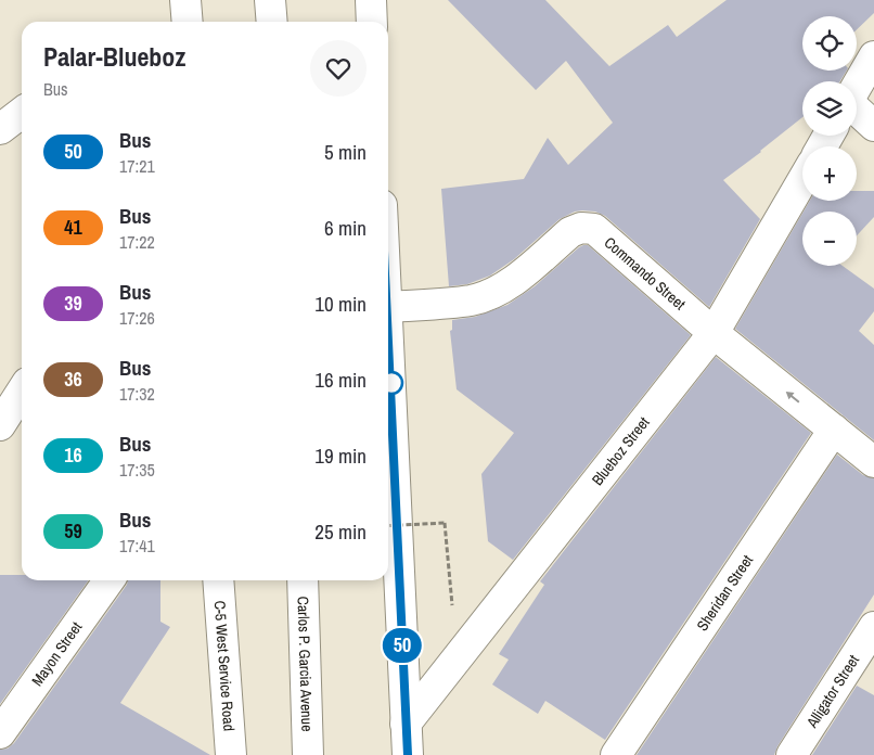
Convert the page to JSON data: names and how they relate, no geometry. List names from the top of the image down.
{
  "streets": {
    "street": [
      "Commando Street",
      "Blueboz Street",
      "Sheridan Street",
      "Mayon Street",
      "C-5 West Service Road",
      "Carlos P. Garcia Avenue",
      "Alligator Street"
    ]
  },
  "crossings": [
    ["Commando Street", "Blueboz Street"],
    ["Commando Street", "Sheridan Street"]
  ],
  "lines": ["bus line 50"],
  "page": {
    "on_map": "50",
    "map_buttons": ["+", "−"],
    "heading": ["Palar-Blueboz", "Bus"],
    "list": [
      {
        "mark": "50",
        "name": "Bus",
        "note": "17:21",
        "value": "5 min"
      },
      {
        "mark": "41",
        "name": "Bus",
        "note": "17:22",
        "value": "6 min"
      },
      {
        "mark": "39",
        "name": "Bus",
        "note": "17:26",
        "value": "10 min"
      },
      {
        "mark": "36",
        "name": "Bus",
        "note": "17:32",
        "value": "16 min"
      },
      {
        "mark": "16",
        "name": "Bus",
        "note": "17:35",
        "value": "19 min"
      },
      {
        "mark": "59",
        "name": "Bus",
        "note": "17:41",
        "value": "25 min"
      }
    ]
  }
}
